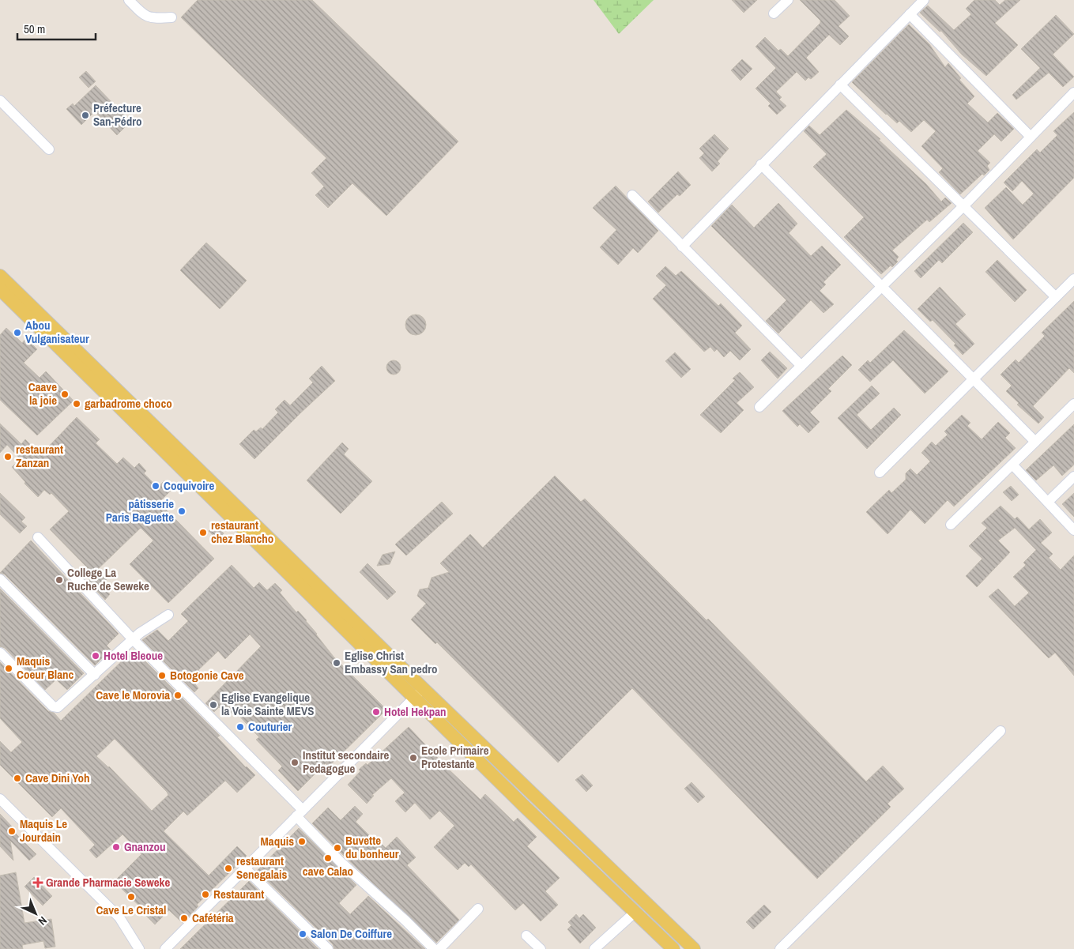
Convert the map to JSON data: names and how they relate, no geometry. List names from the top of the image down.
{
  "places": {
    "other": [
      "Préfecture San-Pédro",
      "Abou Vulganisateur",
      "Caave la joie",
      "garbadrome choco",
      "restaurant Zanzan",
      "Coquivoire",
      "pâtisserie Paris Baguette",
      "restaurant chez Blancho",
      "College La Ruche de Seweke",
      "Hotel Bleoue",
      "Eglise Christ Embassy San pedro",
      "Maquis Coeur Blanc",
      "Botogonie Cave",
      "Cave le Morovia",
      "Eglise Evangelique la Voie Sainte MEVS",
      "Hotel Hekpan",
      "Couturier",
      "Ecole Primaire Protestante",
      "Institut secondaire Pedagogue",
      "Cave Dini Yoh",
      "Maquis Le Jourdain",
      "Maquis",
      "Gnanzou",
      "Buvette du bonheur",
      "cave Calao",
      "restaurant Senegalais",
      "Restaurant",
      "Cave Le Cristal",
      "Cafétéria",
      "Salon De Coiffure"
    ],
    "health": ["Grande Pharmacie Seweke"]
  },
  "scale_bar": "50 m",
  "north": "bottom right"
}
